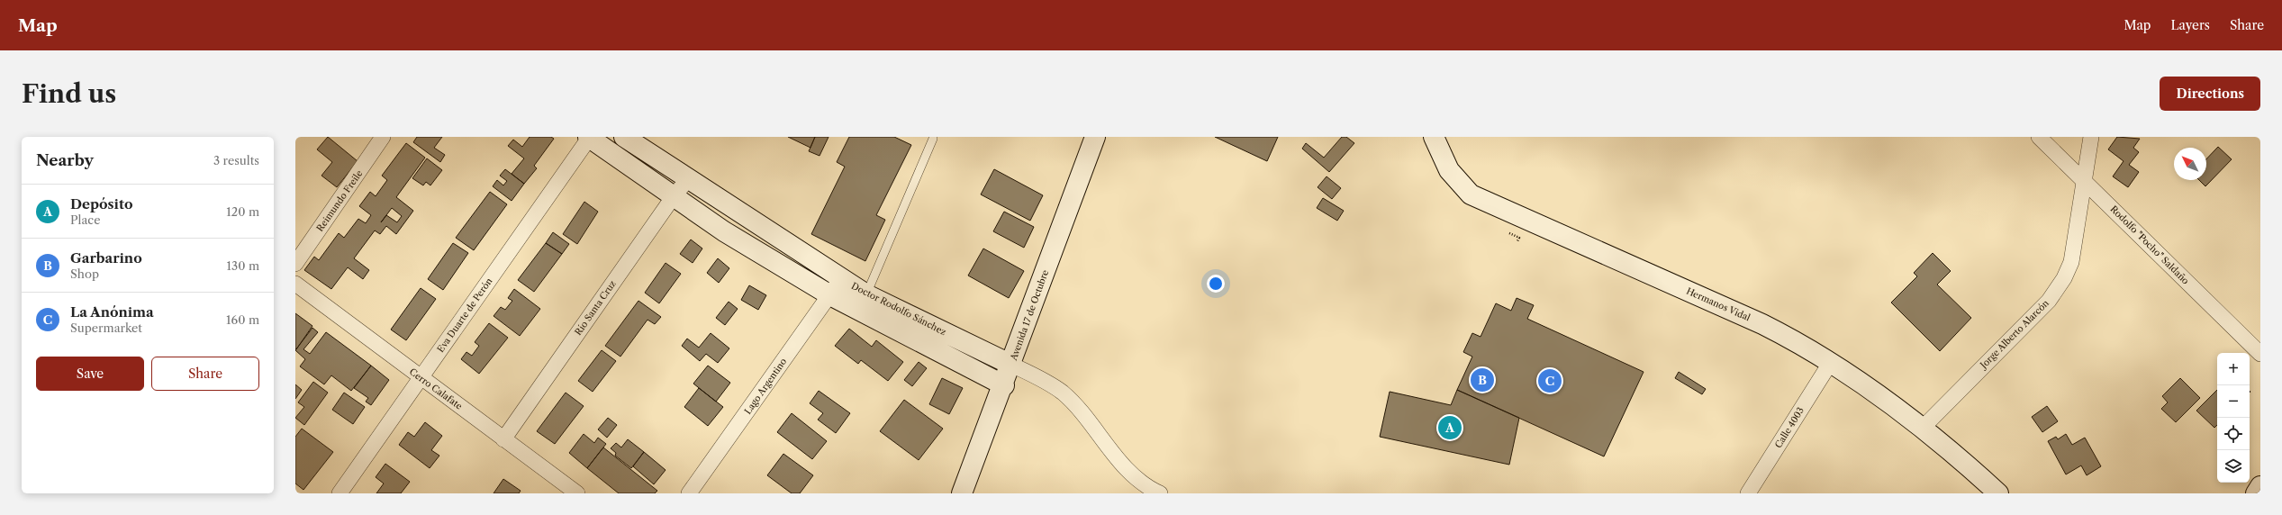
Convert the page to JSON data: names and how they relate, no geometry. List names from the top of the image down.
{
  "streets": {
    "street": [
      "Reimundo Freile",
      "Rodolfo \"Pocho\" Saldaño",
      "Hermanos Vidal",
      "Río Santa Cruz",
      "Doctor Rodolfo Sánchez",
      "Eva Duarte de Perón",
      "Avenida 17 de Octubre",
      "Jorge Alberto Alarcón",
      "Lago Argentino",
      "Cerro Calafate",
      "Calle 4003"
    ]
  },
  "crossings": [
    ["Rodolfo \"Pocho\" Saldaño", "Jorge Alberto Alarcón"],
    ["Hermanos Vidal", "Jorge Alberto Alarcón"],
    ["Hermanos Vidal", "Calle 4003"],
    ["Río Santa Cruz", "Doctor Rodolfo Sánchez"],
    ["Río Santa Cruz", "Cerro Calafate"],
    ["Doctor Rodolfo Sánchez", "Avenida 17 de Octubre"],
    ["Doctor Rodolfo Sánchez", "Lago Argentino"],
    ["Eva Duarte de Perón", "Cerro Calafate"]
  ],
  "north": "top left",
  "page": {
    "header": "Map",
    "nav": ["Map", "Layers", "Share"],
    "buttons": [
      "Directions",
      ["Save", "Share"]
    ],
    "title": "Find us",
    "heading": ["Nearby", "3 results"],
    "list": [
      {
        "mark": "A",
        "name": "Depósito",
        "note": "Place",
        "value": "120 m"
      },
      {
        "mark": "B",
        "name": "Garbarino",
        "note": "Shop",
        "value": "130 m"
      },
      {
        "mark": "C",
        "name": "La Anónima",
        "note": "Supermarket",
        "value": "160 m"
      }
    ],
    "map_buttons": ["+", "−"],
    "pins": ["B", "C", "A"]
  }
}
